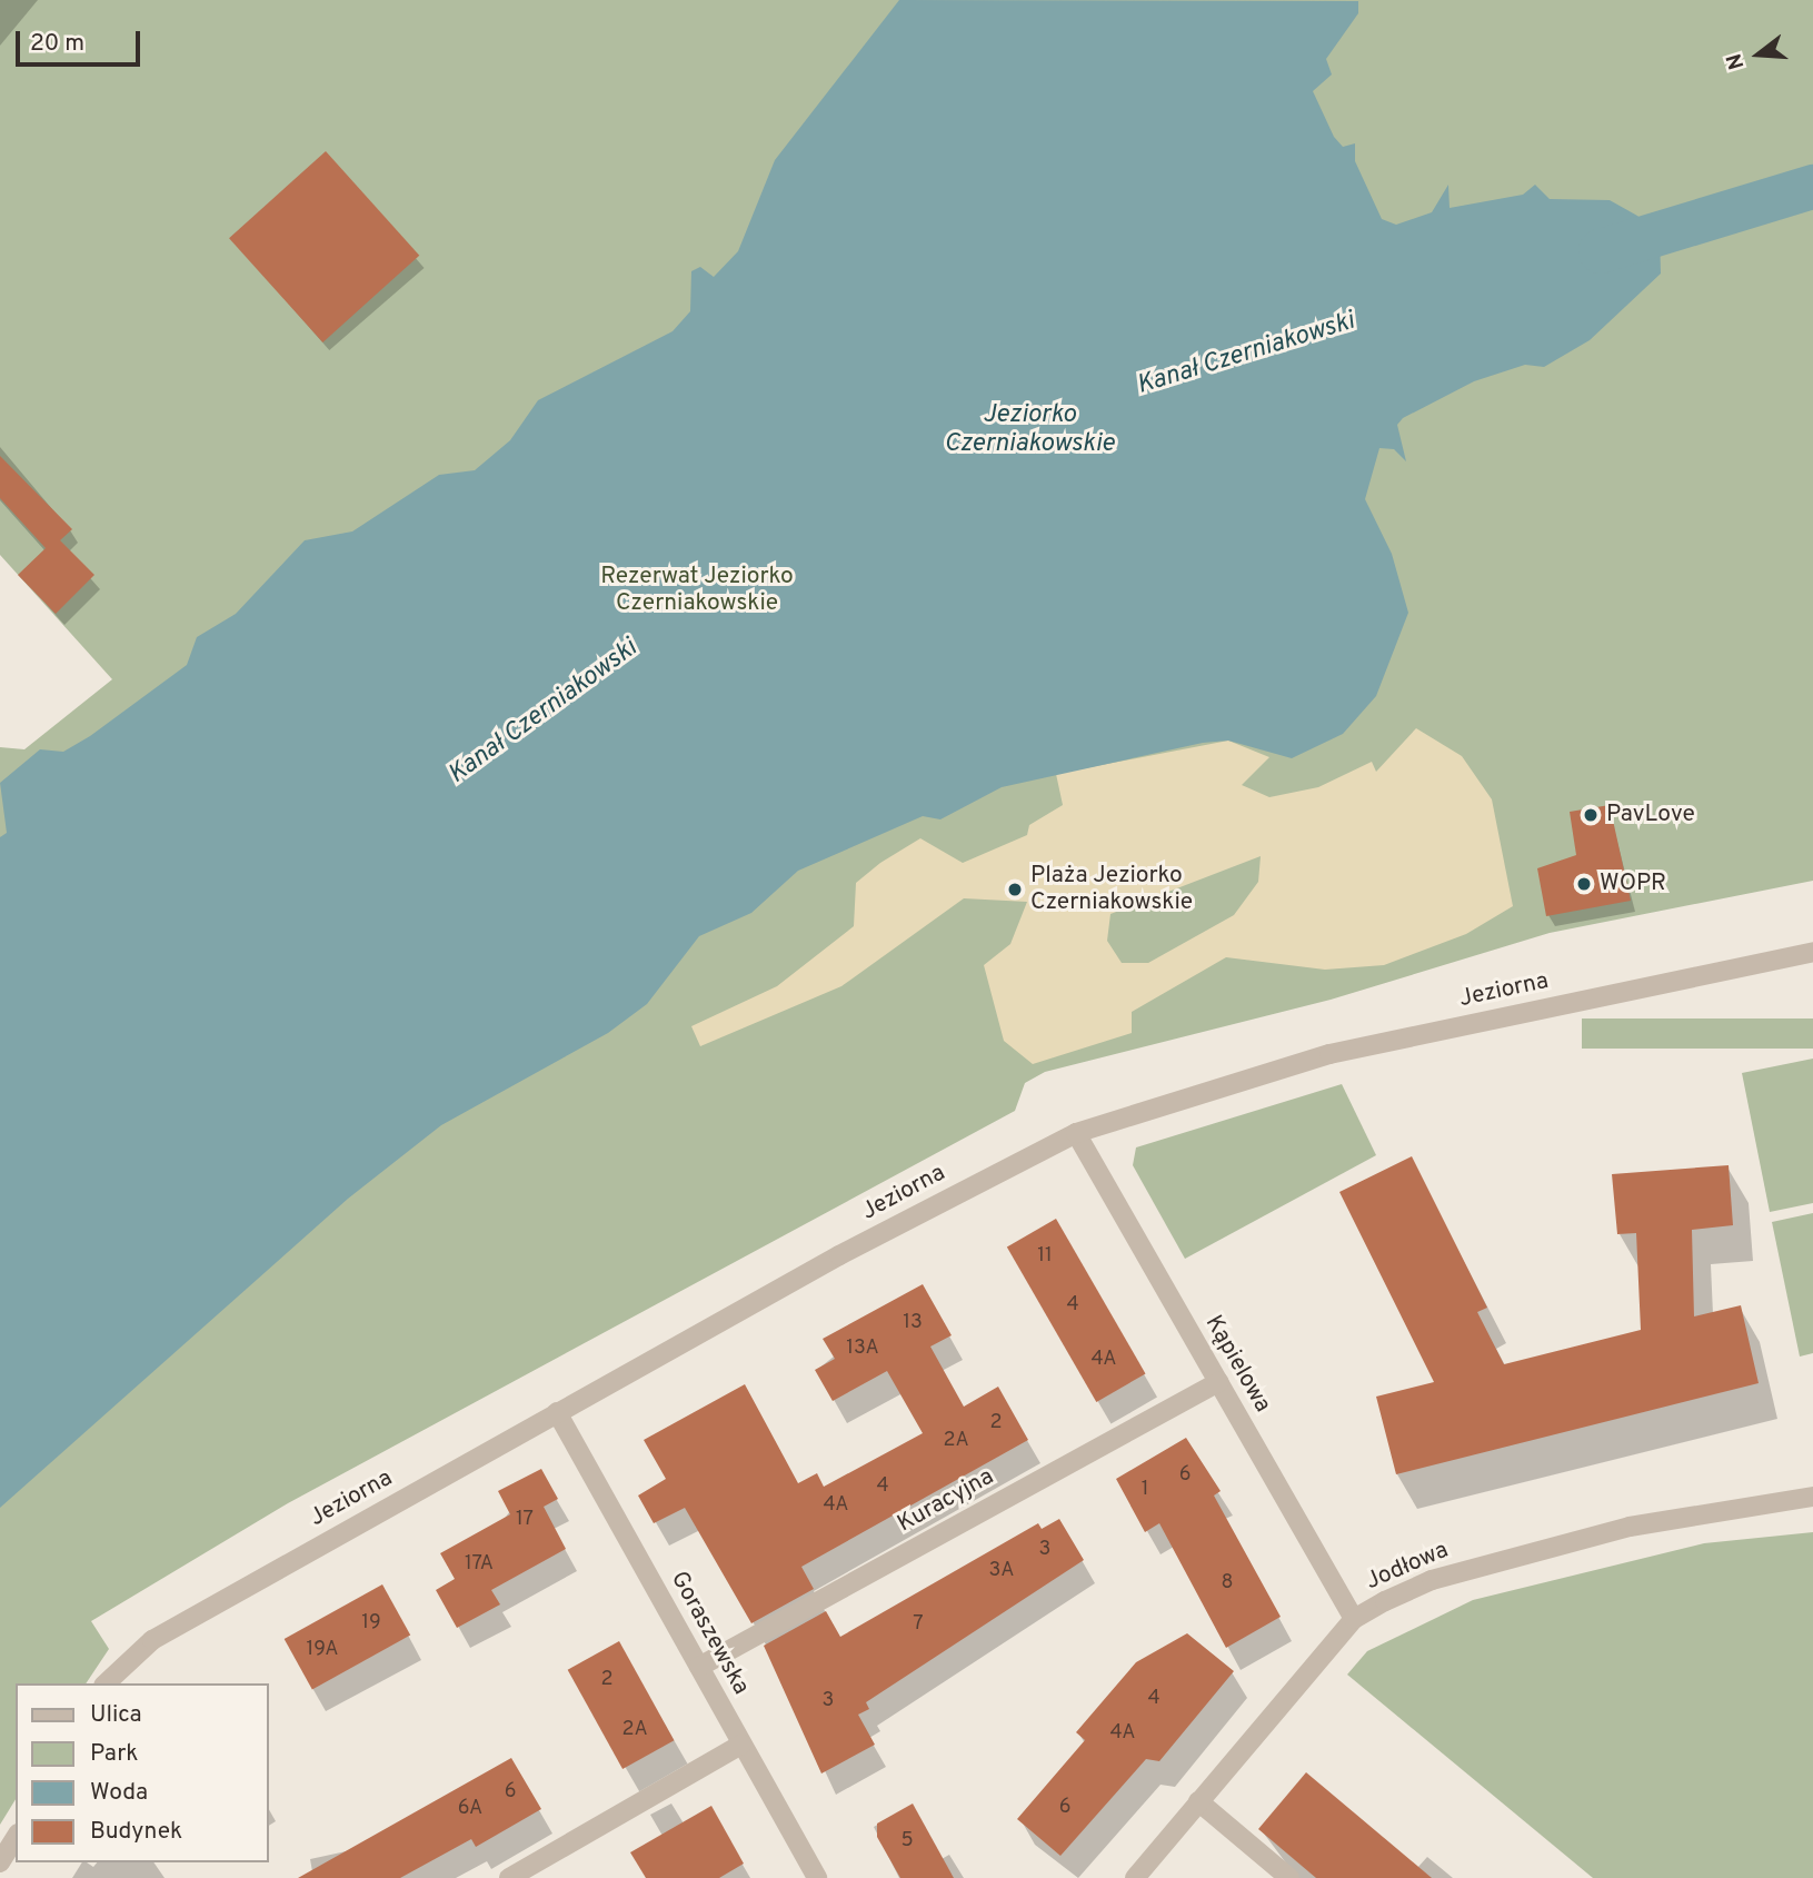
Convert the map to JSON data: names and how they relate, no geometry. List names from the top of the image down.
{
  "streets": {
    "street": [
      "Jeziorna",
      "Kąpielowa",
      "Kuracyjna",
      "Jodłowa",
      "Goraszewska"
    ]
  },
  "crossings": [
    ["Jeziorna", "Kąpielowa"],
    ["Jeziorna", "Goraszewska"],
    ["Kąpielowa", "Kuracyjna"],
    ["Kąpielowa", "Jodłowa"],
    ["Kuracyjna", "Goraszewska"]
  ],
  "water": ["Kanał Czerniakowski", "Jeziorko Czerniakowskie"],
  "parks": ["Rezerwat Jeziorko Czerniakowskie"],
  "places": ["PavLove", "WOPR", "Plaża Jeziorko Czerniakowskie"],
  "house_numbers": [
    "11",
    "4",
    "13",
    "13A",
    "4A",
    "2",
    "2A",
    "6",
    "4",
    "1",
    "4A",
    "17",
    "3",
    "17A",
    "3A",
    "8",
    "19",
    "7",
    "19A",
    "2",
    "4",
    "3",
    "2A",
    "4A",
    "6",
    "6",
    "6A",
    "5"
  ],
  "legend": [
    "Ulica",
    "Park",
    "Woda",
    "Budynek"
  ],
  "scale_bar": "20 m",
  "north": "left"
}
